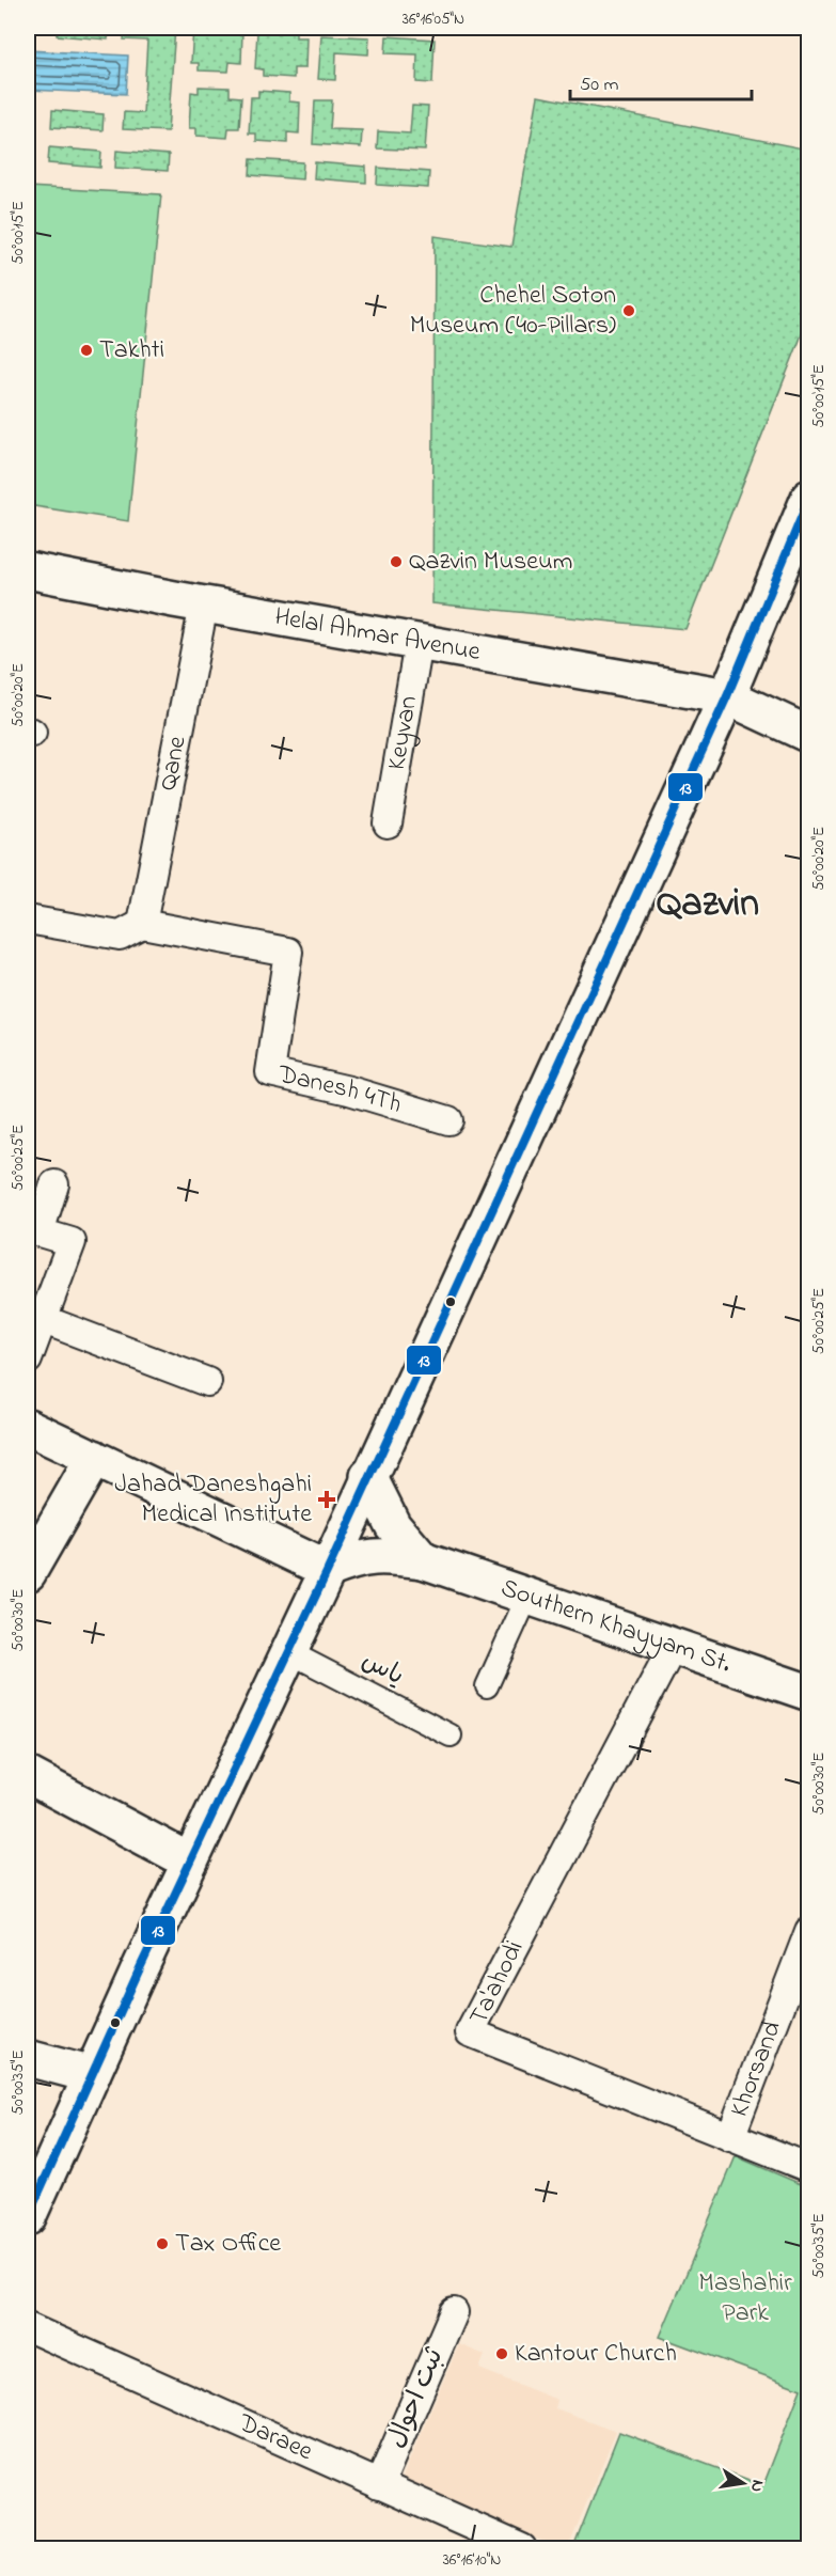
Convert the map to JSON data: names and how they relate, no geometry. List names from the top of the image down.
{
  "streets": {
    "main road": ["Helal Ahmar Avenue", "Southern Khayyam St."],
    "street": [
      "Keyvan",
      "Qane",
      "Danesh 4Th",
      "یاس",
      "Ta'ahodi",
      "Khorsand",
      "ثبت احوال",
      "Daraee"
    ]
  },
  "crossings": [
    ["Helal Ahmar Avenue", "Keyvan"],
    ["Helal Ahmar Avenue", "Qane"],
    ["Qane", "Danesh 4Th"],
    ["Southern Khayyam St.", "Ta'ahodi"],
    ["Ta'ahodi", "Khorsand"],
    ["ثبت احوال", "Daraee"]
  ],
  "districts": ["Qazvin"],
  "parks": ["Mashahir Park"],
  "places": {
    "other": [
      "Chehel Soton Museum (40-Pillars)",
      "Takhti",
      "Qazvin Museum",
      "Tax Office",
      "Kantour Church"
    ],
    "health": ["Jahad Daneshgahi Medical Institute"]
  },
  "lines": ["transit line 13"],
  "scale_bar": "50 m",
  "north": "right",
  "coordinates": [
    "36°16'05\"N",
    "50°00'15\"E",
    "50°00'20\"E",
    "50°00'25\"E",
    "50°00'30\"E",
    "50°00'35\"E",
    "36°16'10\"N"
  ]
}
